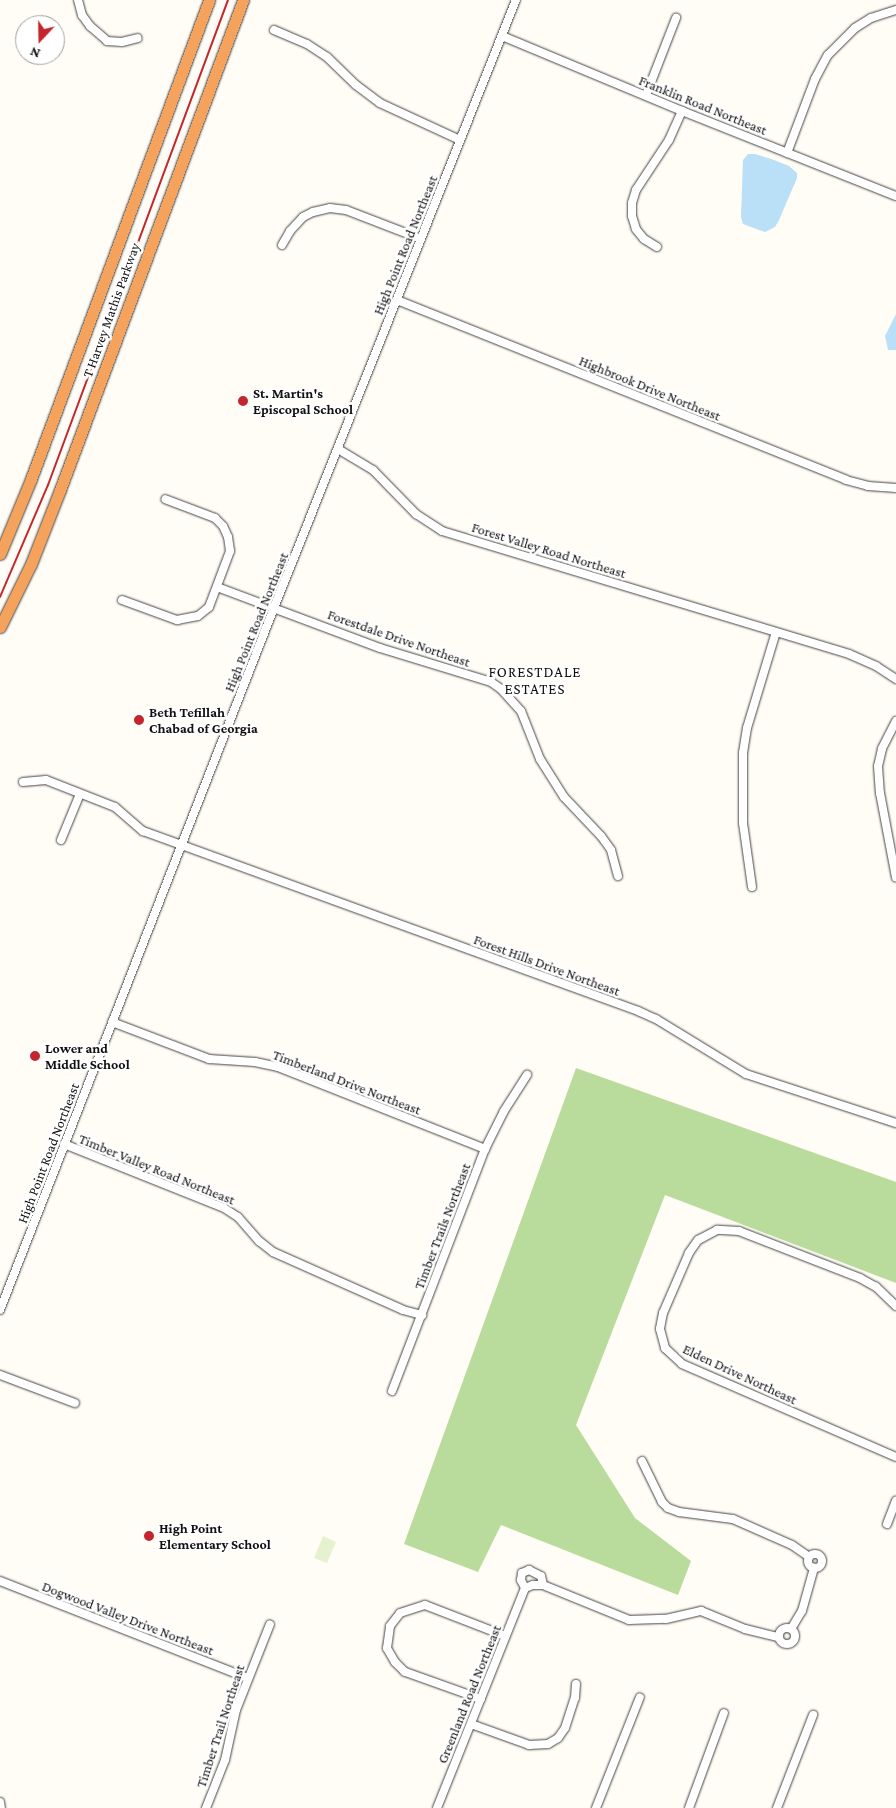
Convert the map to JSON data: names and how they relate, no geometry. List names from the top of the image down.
{
  "streets": {
    "highway": ["T Harvey Mathis Parkway"],
    "street": [
      "Franklin Road Northeast",
      "High Point Road Northeast",
      "Highbrook Drive Northeast",
      "Forest Valley Road Northeast",
      "Forestdale Drive Northeast",
      "Forest Hills Drive Northeast",
      "Timberland Drive Northeast",
      "Timber Valley Road Northeast",
      "Timber Trails Northeast",
      "Elden Drive Northeast",
      "Dogwood Valley Drive Northeast",
      "Greenland Road Northeast",
      "Timber Trail Northeast"
    ]
  },
  "crossings": [
    ["Franklin Road Northeast", "High Point Road Northeast"],
    ["High Point Road Northeast", "Highbrook Drive Northeast"],
    ["High Point Road Northeast", "Forest Valley Road Northeast"],
    ["High Point Road Northeast", "Forestdale Drive Northeast"],
    ["High Point Road Northeast", "Forest Hills Drive Northeast"],
    ["High Point Road Northeast", "Timberland Drive Northeast"],
    ["High Point Road Northeast", "Timber Valley Road Northeast"],
    ["Timberland Drive Northeast", "Timber Trails Northeast"],
    ["Timber Valley Road Northeast", "Timber Trails Northeast"],
    ["Dogwood Valley Drive Northeast", "Timber Trail Northeast"]
  ],
  "districts": ["FORESTDALE ESTATES"],
  "places": [
    "St. Martin's Episcopal School",
    "Beth Tefillah Chabad of Georgia",
    "Lower and Middle School",
    "High Point Elementary School"
  ],
  "north": "bottom"
}
